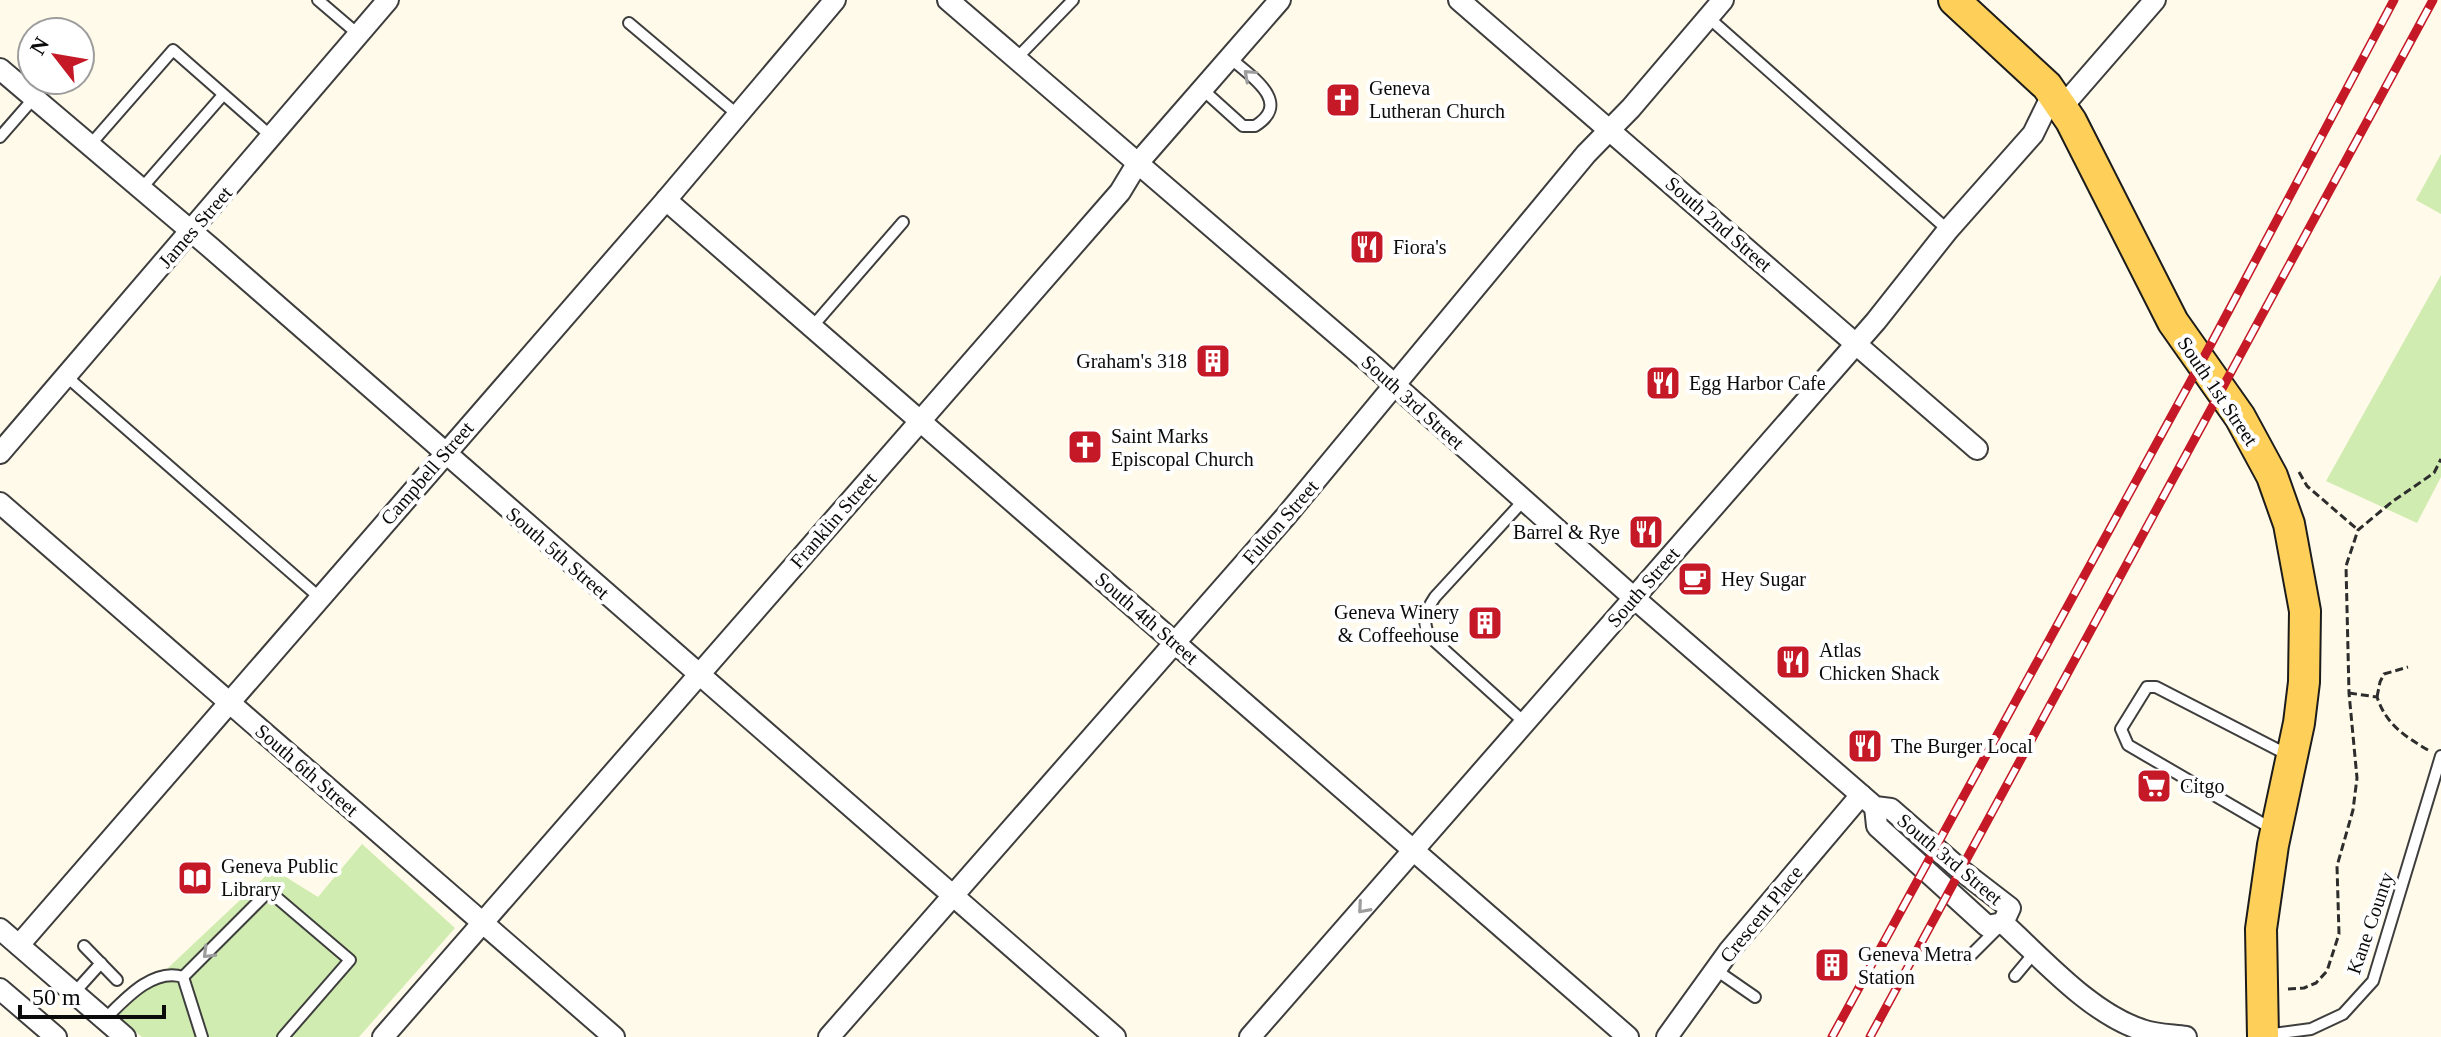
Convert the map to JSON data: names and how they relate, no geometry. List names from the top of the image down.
{
  "streets": {
    "main road": ["South 1st Street"],
    "street": [
      "South 2nd Street",
      "James Street",
      "South 3rd Street",
      "Campbell Street",
      "Franklin Street",
      "Fulton Street",
      "South 5th Street",
      "South Street",
      "South 4th Street",
      "South 6th Street",
      "Crescent Place"
    ],
    "lane": ["Kane County"]
  },
  "crossings": [
    ["South 2nd Street", "Fulton Street"],
    ["South 2nd Street", "South Street"],
    ["James Street", "South 5th Street"],
    ["South 1st Street", "South Street"],
    ["South 1st Street", "Kane County"],
    ["South 3rd Street", "Franklin Street"],
    ["South 3rd Street", "Fulton Street"],
    ["South 3rd Street", "South Street"],
    ["South 3rd Street", "Crescent Place"],
    ["Campbell Street", "South 5th Street"],
    ["Campbell Street", "South 4th Street"],
    ["Campbell Street", "South 6th Street"],
    ["Franklin Street", "South 5th Street"],
    ["Franklin Street", "South 4th Street"],
    ["Franklin Street", "South 6th Street"],
    ["Fulton Street", "South 5th Street"],
    ["Fulton Street", "South 4th Street"],
    ["South Street", "South 4th Street"]
  ],
  "places": {
    "church": ["Geneva Lutheran Church", "Saint Marks Episcopal Church"],
    "restaurant": [
      "Fiora's",
      "Egg Harbor Cafe",
      "Barrel & Rye",
      "Atlas Chicken Shack",
      "The Burger Local"
    ],
    "building": ["Graham's 318", "Geneva Winery & Coffeehouse", "Geneva Metra Station"],
    "cafe": ["Hey Sugar"],
    "supermarket": ["Citgo"],
    "library": ["Geneva Public Library"]
  },
  "scale_bar": "50 m",
  "north": "top left"
}
